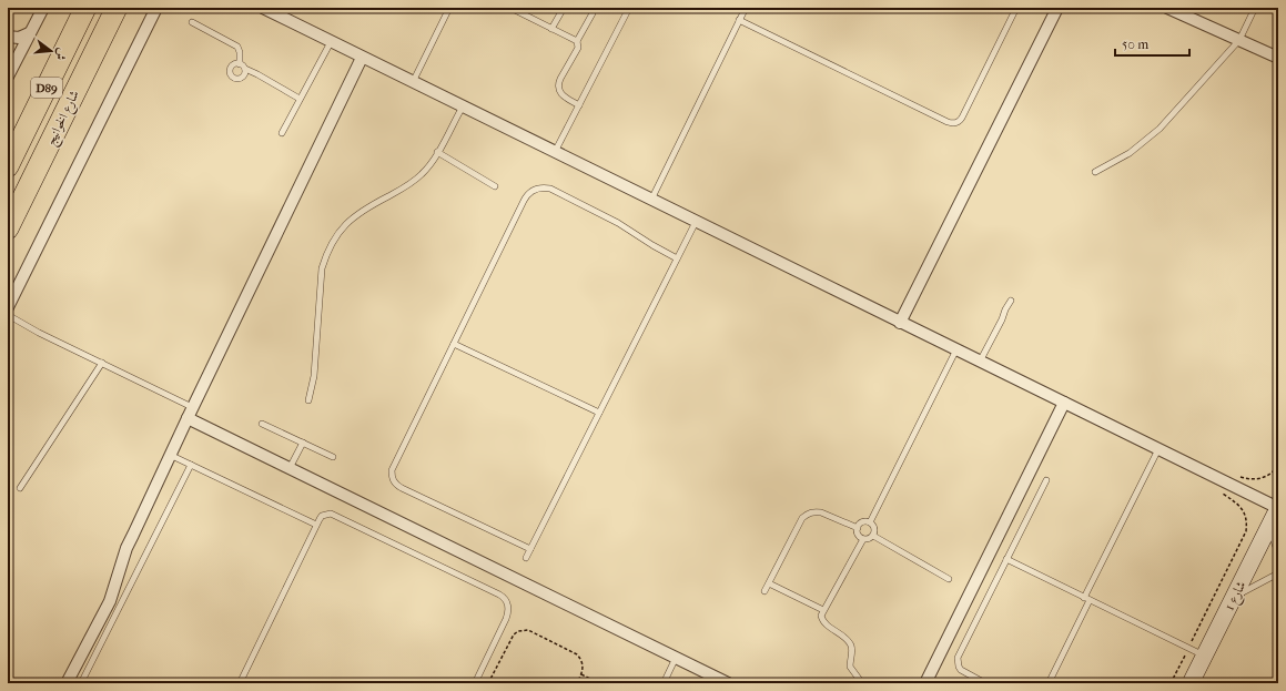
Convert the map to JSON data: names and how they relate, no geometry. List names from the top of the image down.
{
  "streets": {
    "highway": ["D89", "شارع الخوانيج"],
    "street": ["شارع 1"]
  },
  "scale_bar": "50 m",
  "north": "right"
}
